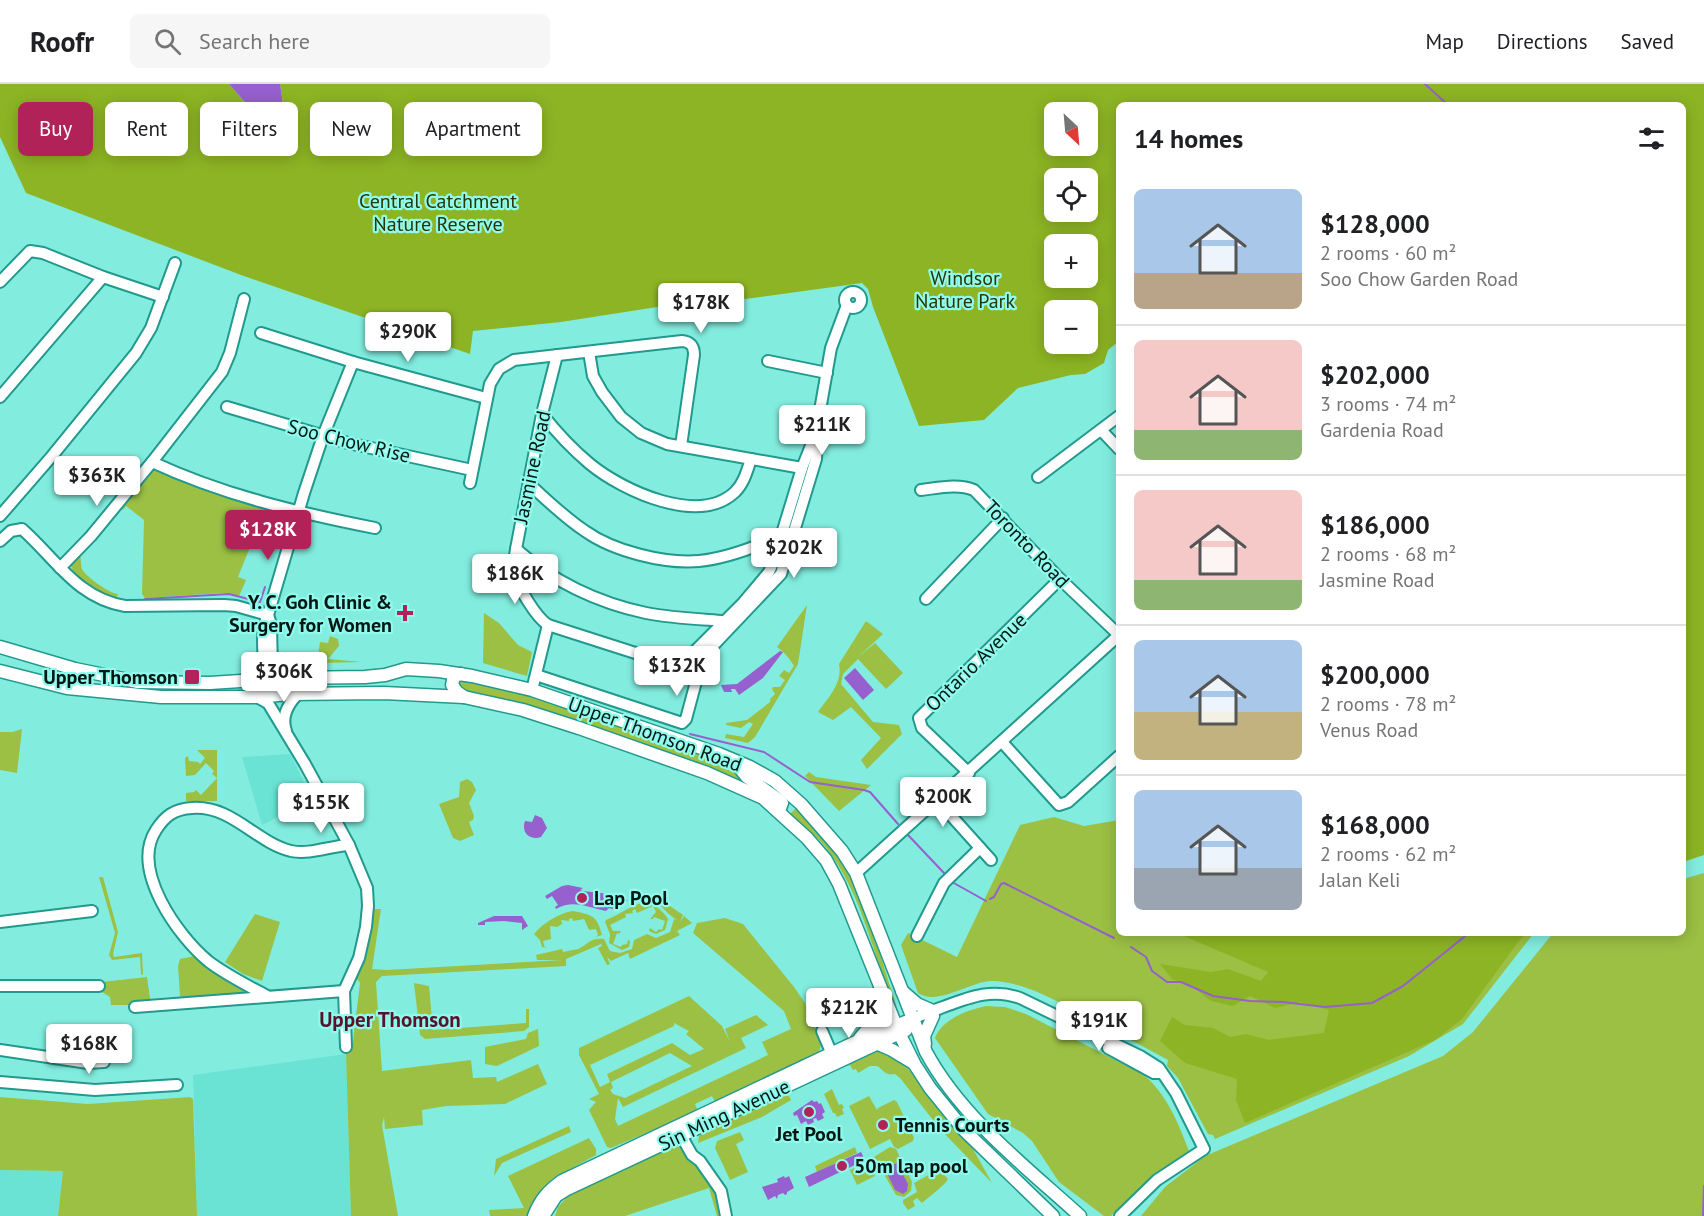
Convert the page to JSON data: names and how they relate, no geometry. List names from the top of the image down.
{
  "streets": {
    "main road": ["Upper Thomson Road", "Sin Ming Avenue"],
    "street": [
      "Soo Chow Rise",
      "Jasmine Road",
      "Toronto Road",
      "Ontario Avenue"
    ]
  },
  "crossings": [
    ["Toronto Road", "Ontario Avenue"],
    ["Upper Thomson Road", "Sin Ming Avenue"]
  ],
  "districts": ["Upper Thomson"],
  "parks": ["Central Catchment Nature Reserve", "Windsor Nature Park"],
  "places": {
    "health": ["Y. C. Goh Clinic & Surgery for Women"],
    "transit": ["Upper Thomson"],
    "other": [
      "Lap Pool",
      "Jet Pool",
      "Tennis Courts",
      "50m lap pool"
    ]
  },
  "north": "bottom right",
  "page": {
    "header": "Roofr",
    "search": "Search here",
    "nav": ["Map", "Directions", "Saved"],
    "map_buttons": ["+", "−"],
    "chip": [
      "Buy",
      "Rent",
      "Filters",
      "New",
      "Apartment"
    ],
    "heading": "14 homes",
    "list": [
      {
        "name": "$128,000",
        "note": "2 rooms · 60 m² · Soo Chow Garden Road"
      },
      {
        "name": "$202,000",
        "note": "3 rooms · 74 m² · Gardenia Road"
      },
      {
        "name": "$186,000",
        "note": "2 rooms · 68 m² · Jasmine Road"
      },
      {
        "name": "$200,000",
        "note": "2 rooms · 78 m² · Venus Road"
      },
      {
        "name": "$168,000",
        "note": "2 rooms · 62 m² · Jalan Keli"
      }
    ],
    "price": [
      "$178K",
      "$290K",
      "$211K",
      "$363K",
      "$128K",
      "$202K",
      "$186K",
      "$132K",
      "$306K",
      "$200K",
      "$155K",
      "$212K",
      "$191K",
      "$168K"
    ]
  }
}
